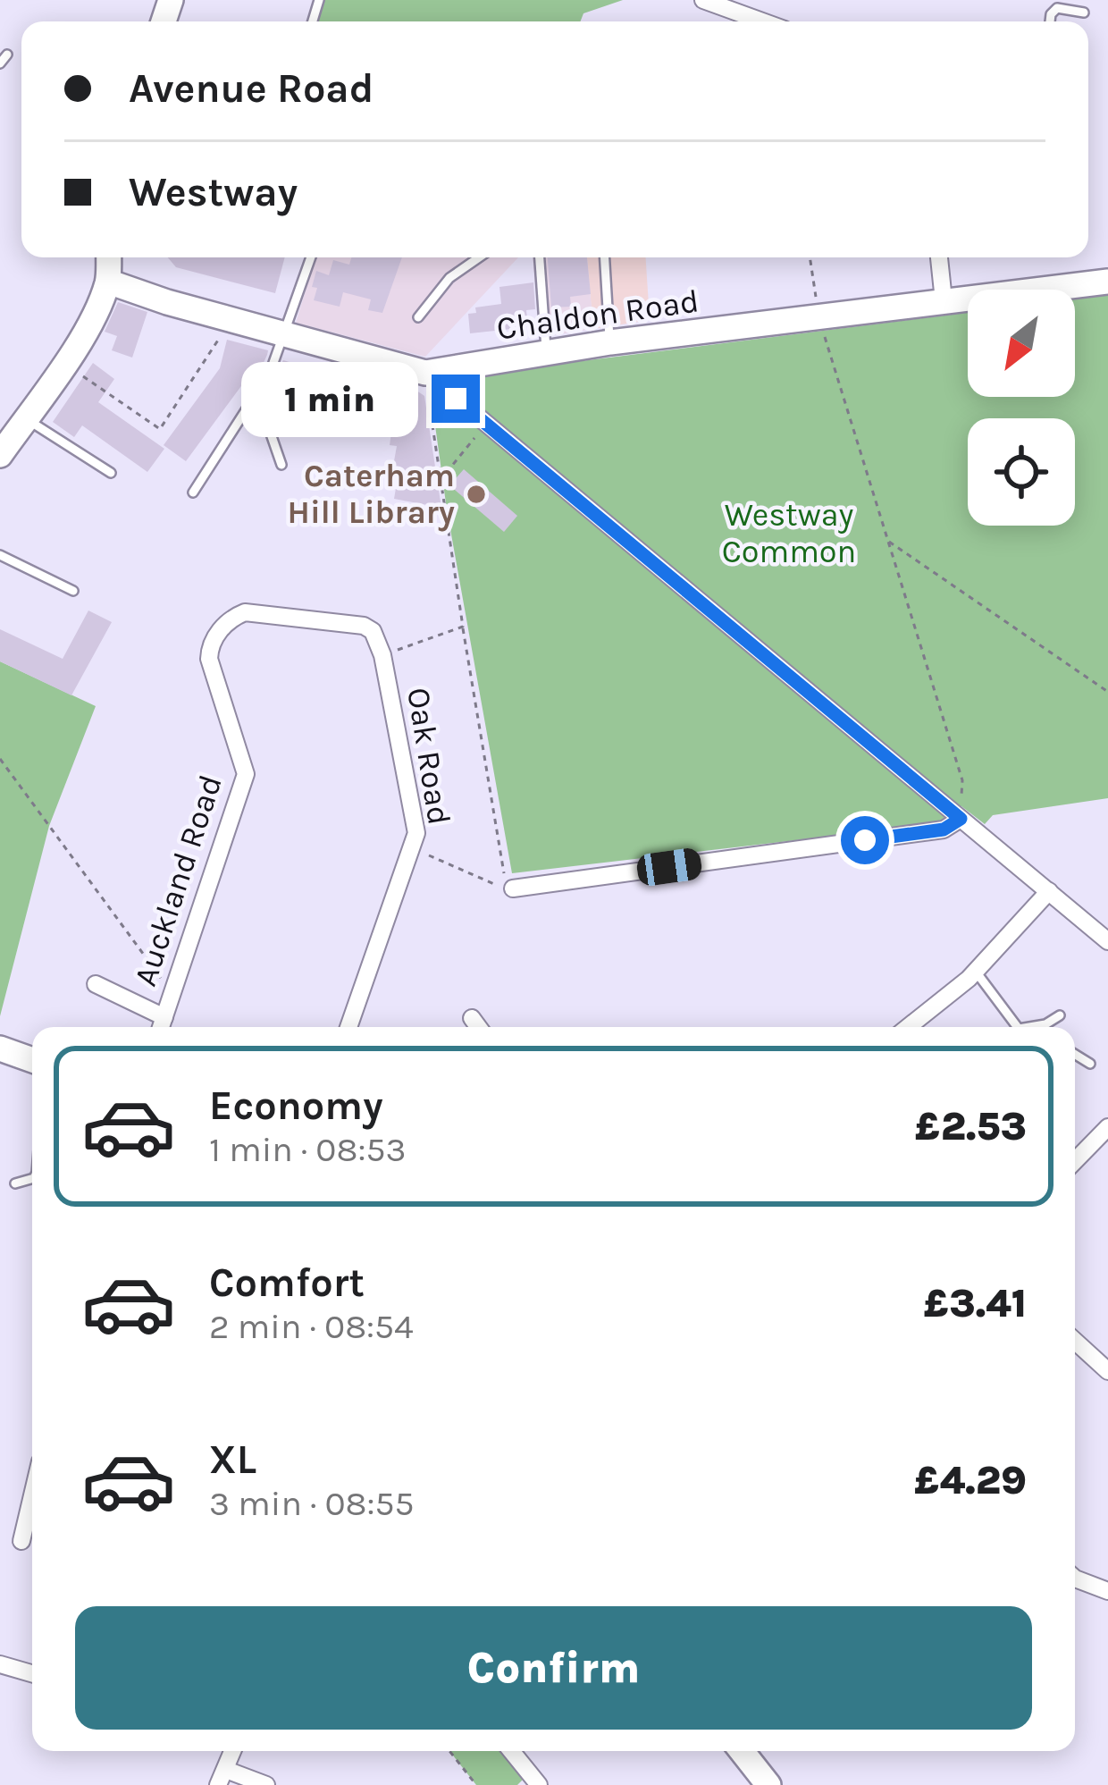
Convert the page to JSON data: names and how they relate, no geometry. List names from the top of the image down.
{
  "streets": {
    "main road": ["Chaldon Road"],
    "street": ["Oak Road", "Auckland Road"]
  },
  "crossings": [
    ["Oak Road", "Auckland Road"]
  ],
  "parks": ["Westway Common"],
  "places": ["Caterham Hill Library"],
  "north": "bottom left",
  "page": {
    "banner": ["Avenue Road", "Westway"],
    "bubble": "1 min",
    "list": [
      {
        "name": "Economy",
        "note": "1 min · 08:53",
        "value": "£2.53"
      },
      {
        "name": "Comfort",
        "note": "2 min · 08:54",
        "value": "£3.41"
      },
      {
        "name": "XL",
        "note": "3 min · 08:55",
        "value": "£4.29"
      }
    ],
    "buttons": "Confirm"
  }
}
